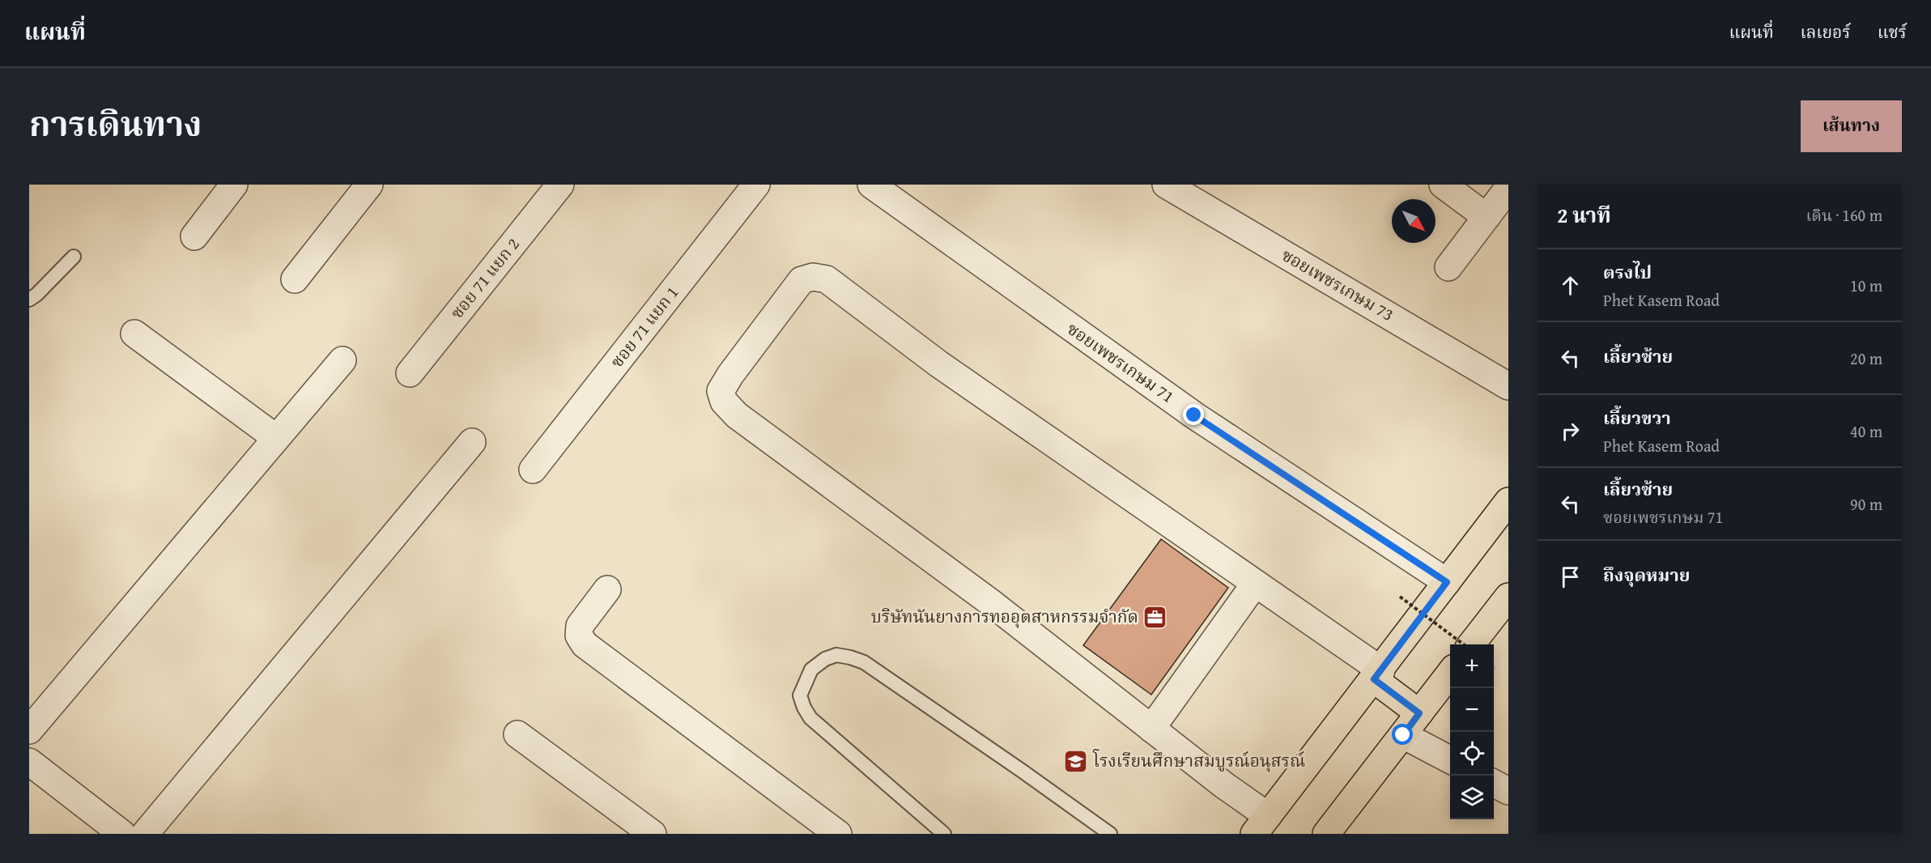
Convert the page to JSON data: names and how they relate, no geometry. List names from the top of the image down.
{
  "streets": {
    "street": [
      "ซอย 71 แยก 2",
      "ซอยเพชรเกษม 73",
      "ซอย 71 แยก 1",
      "ซอยเพชรเกษม 71"
    ]
  },
  "places": {
    "office": ["บริษัทนันยางการทออุตสาหกรรมจำกัด"],
    "school or university": ["โรงเรียนศึกษาสมบูรณ์อนุสรณ์"]
  },
  "north": "bottom right",
  "page": {
    "header": "แผนที่",
    "nav": ["แผนที่", "เลเยอร์", "แชร์"],
    "title": "การเดินทาง",
    "buttons": "เส้นทาง",
    "heading": ["2 นาที", "เดิน · 160 m"],
    "list": [
      ["ตรงไป", "Phet Kasem Road", "10 m"],
      ["เลี้ยวซ้าย", "20 m"],
      ["เลี้ยวขวา", "Phet Kasem Road", "40 m"],
      ["เลี้ยวซ้าย", "ซอยเพชรเกษม 71", "90 m"],
      "ถึงจุดหมาย"
    ],
    "map_buttons": ["+", "−"]
  }
}
